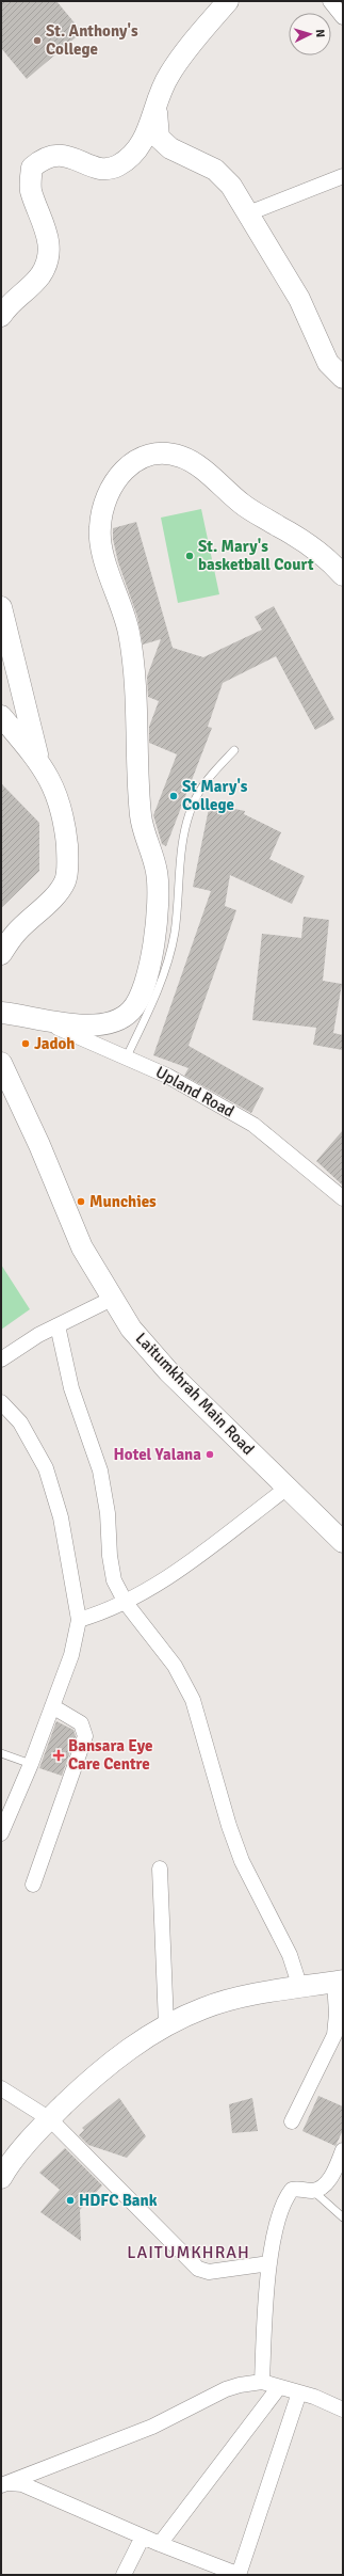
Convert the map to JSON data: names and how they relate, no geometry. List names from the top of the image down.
{
  "streets": {
    "street": ["Upland Road", "Laitumkhrah Main Road"]
  },
  "districts": ["LAITUMKHRAH"],
  "places": {
    "other": [
      "St. Anthony's College",
      "St. Mary's basketball Court",
      "St Mary's College",
      "Jadoh",
      "Munchies",
      "Hotel Yalana",
      "HDFC Bank"
    ],
    "health": ["Bansara Eye Care Centre"]
  },
  "north": "right"
}
